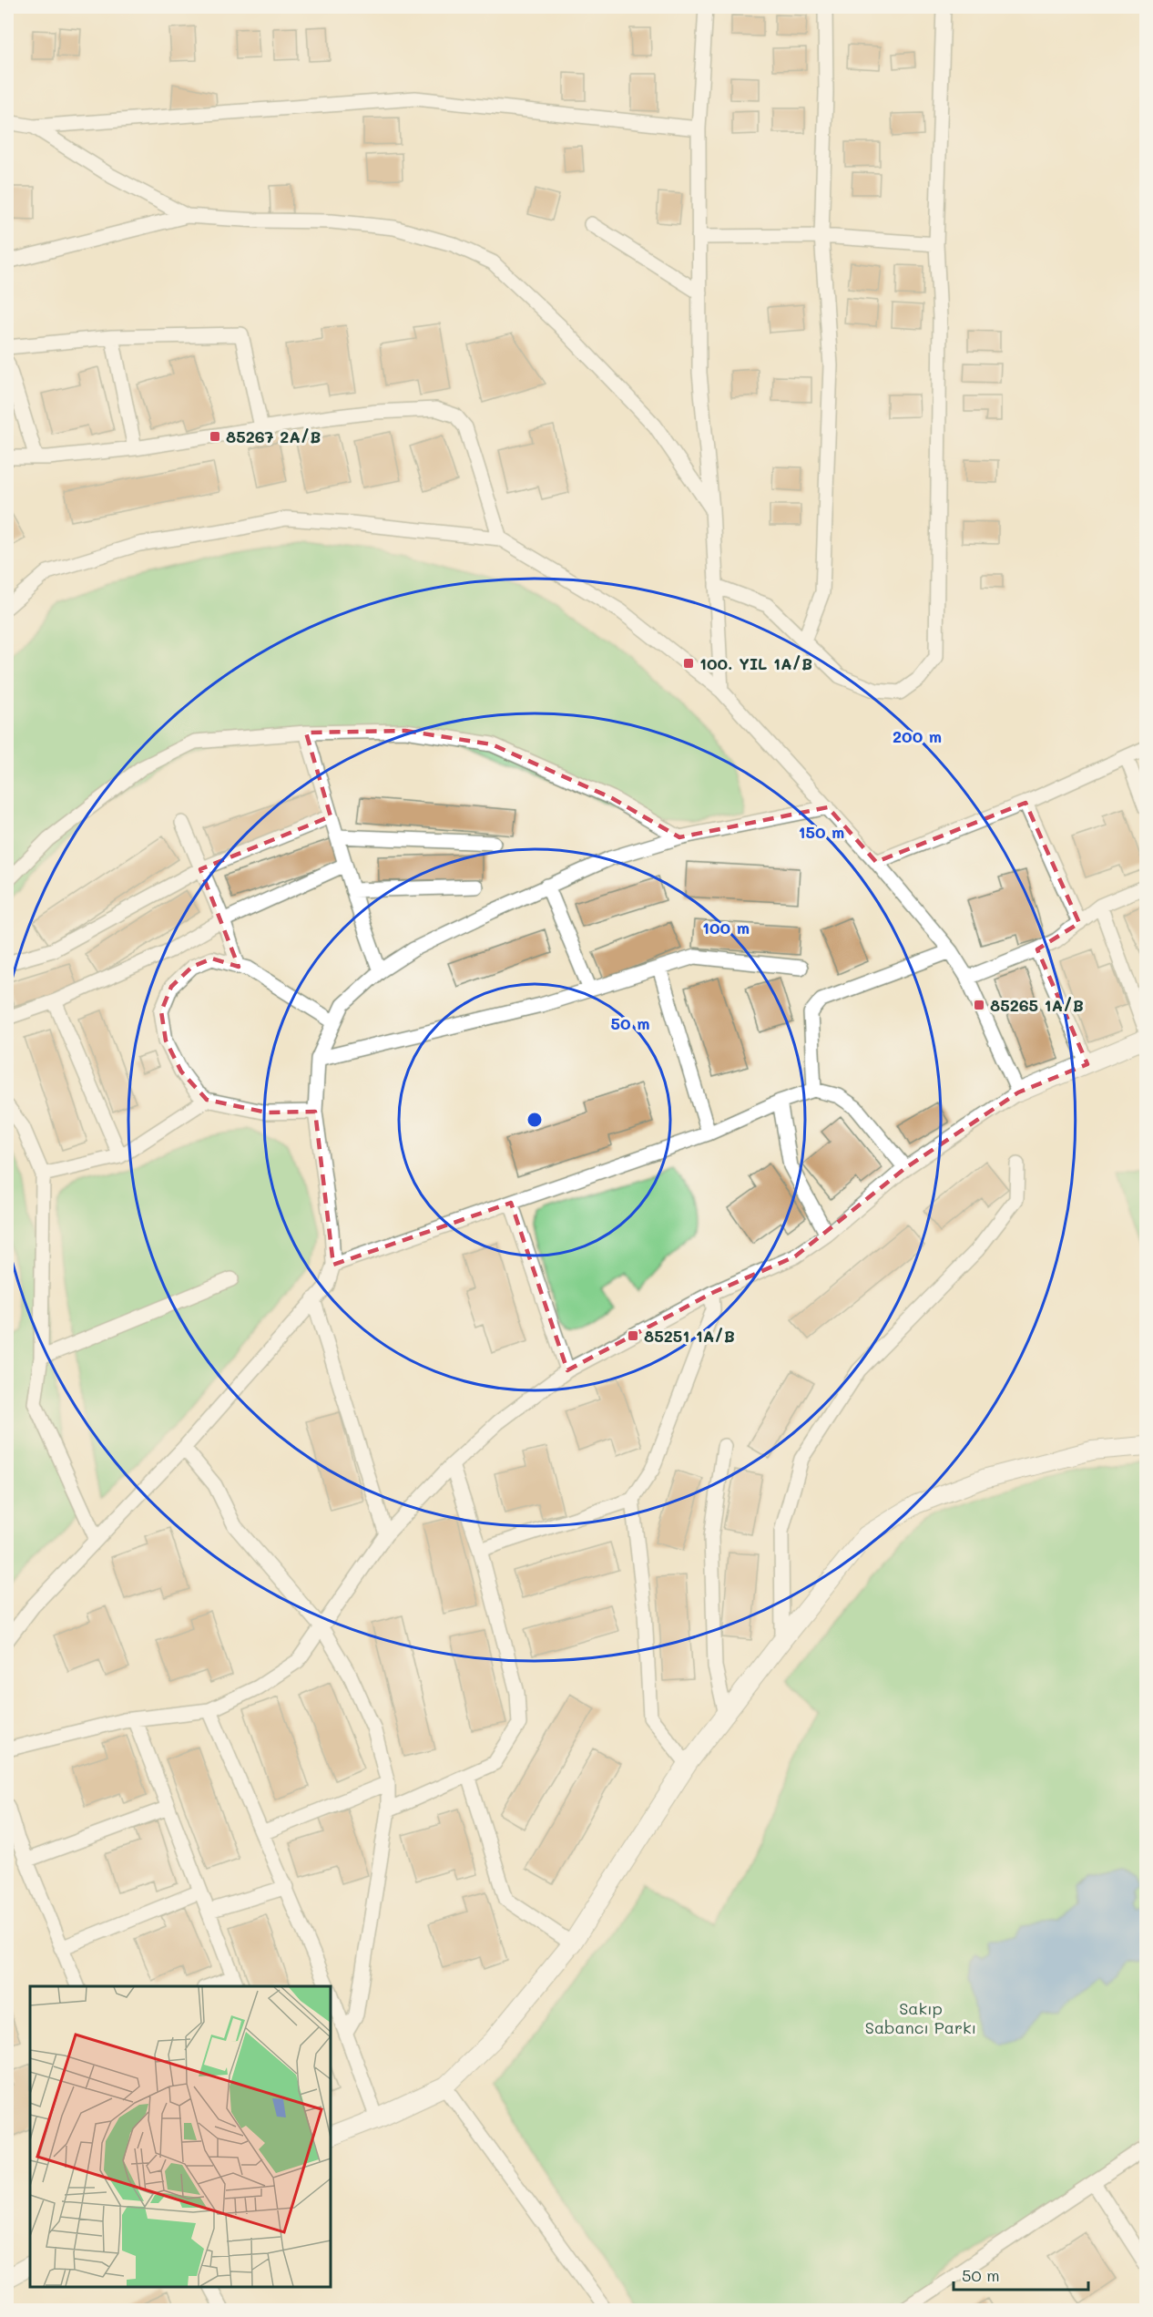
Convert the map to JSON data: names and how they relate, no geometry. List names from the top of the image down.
{
  "parks": ["Sakıp Sabancı Parkı"],
  "places": {
    "transit": [
      "85267 2A/B",
      "100. YIL 1A/B",
      "85265 1A/B",
      "85251 1A/B"
    ]
  },
  "scale_bar": "50 m",
  "rings": [
    "200 m",
    "150 m",
    "100 m",
    "50 m"
  ]
}
